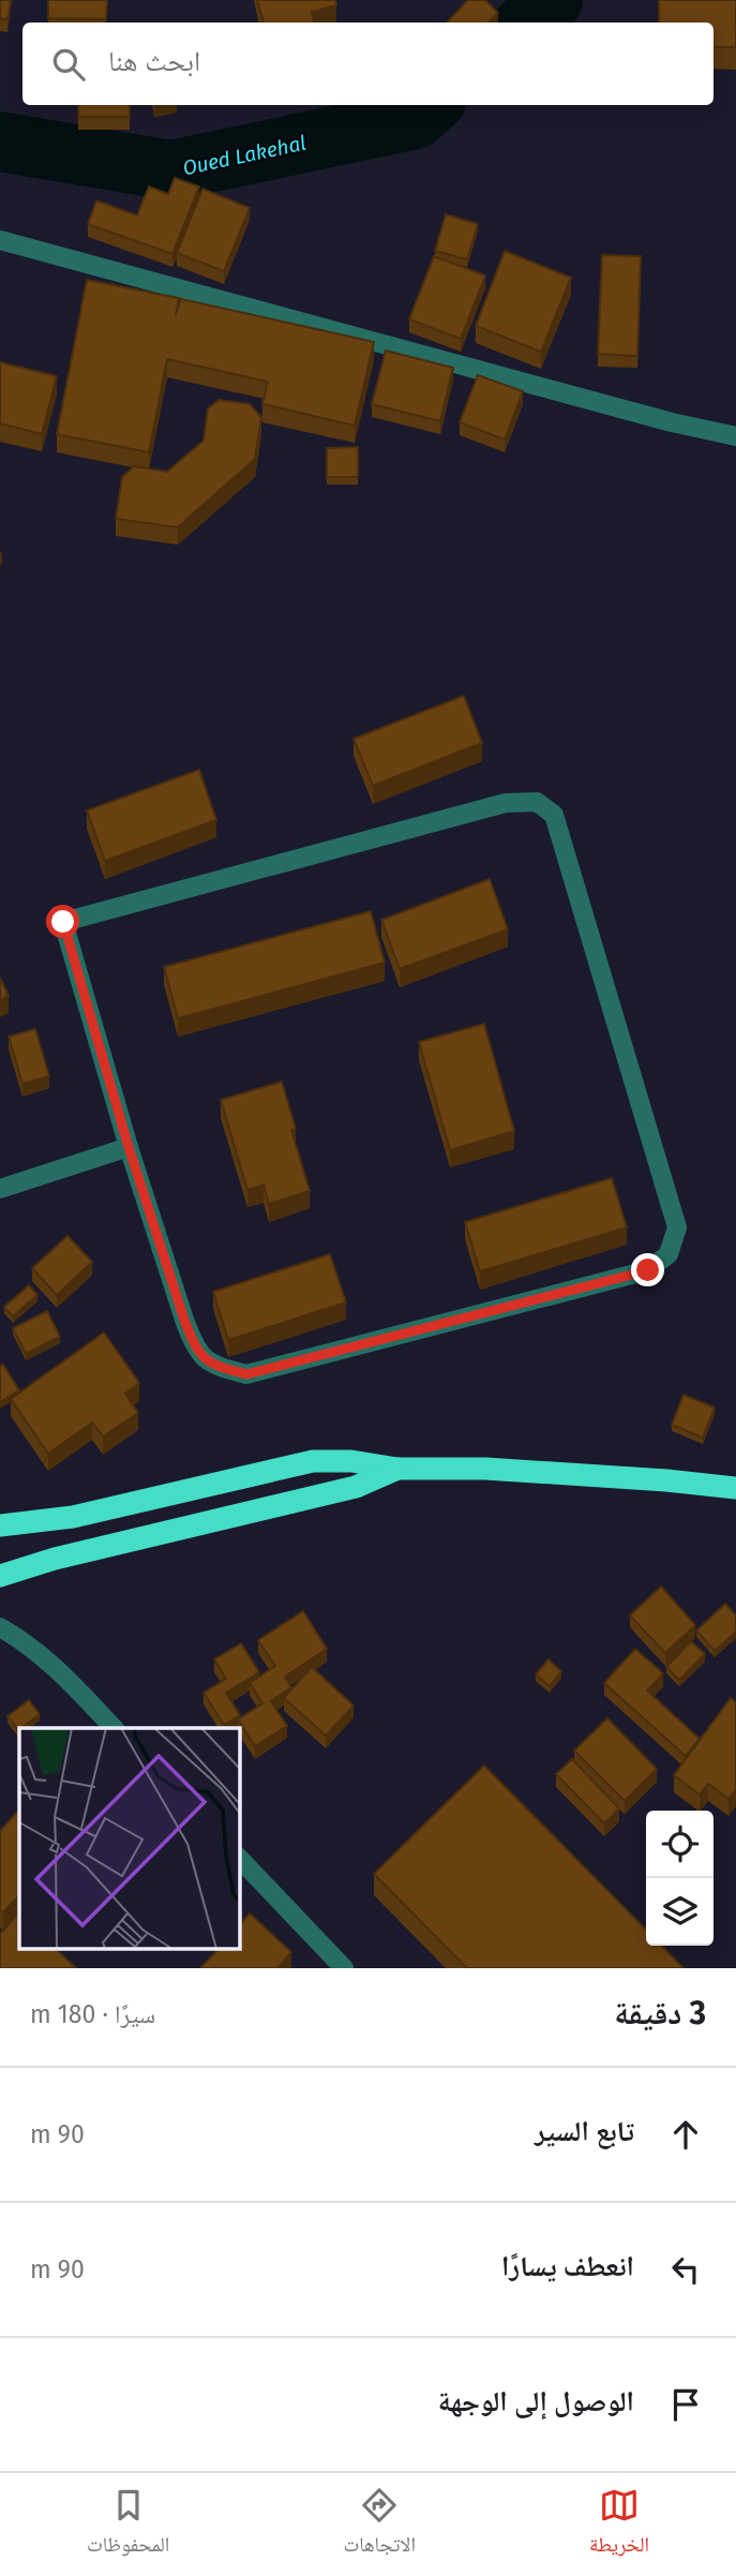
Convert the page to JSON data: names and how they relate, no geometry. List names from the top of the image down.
{
  "water": ["Oued Lakehal"],
  "page": {
    "search": "ابحث هنا",
    "heading": ["3 دقيقة", "سيرًا · 180 m"],
    "list": [
      ["تابع السير", "90 m"],
      ["انعطف يسارًا", "90 m"],
      "الوصول إلى الوجهة"
    ],
    "nav": ["الخريطة", "الاتجاهات", "المحفوظات"]
  }
}
